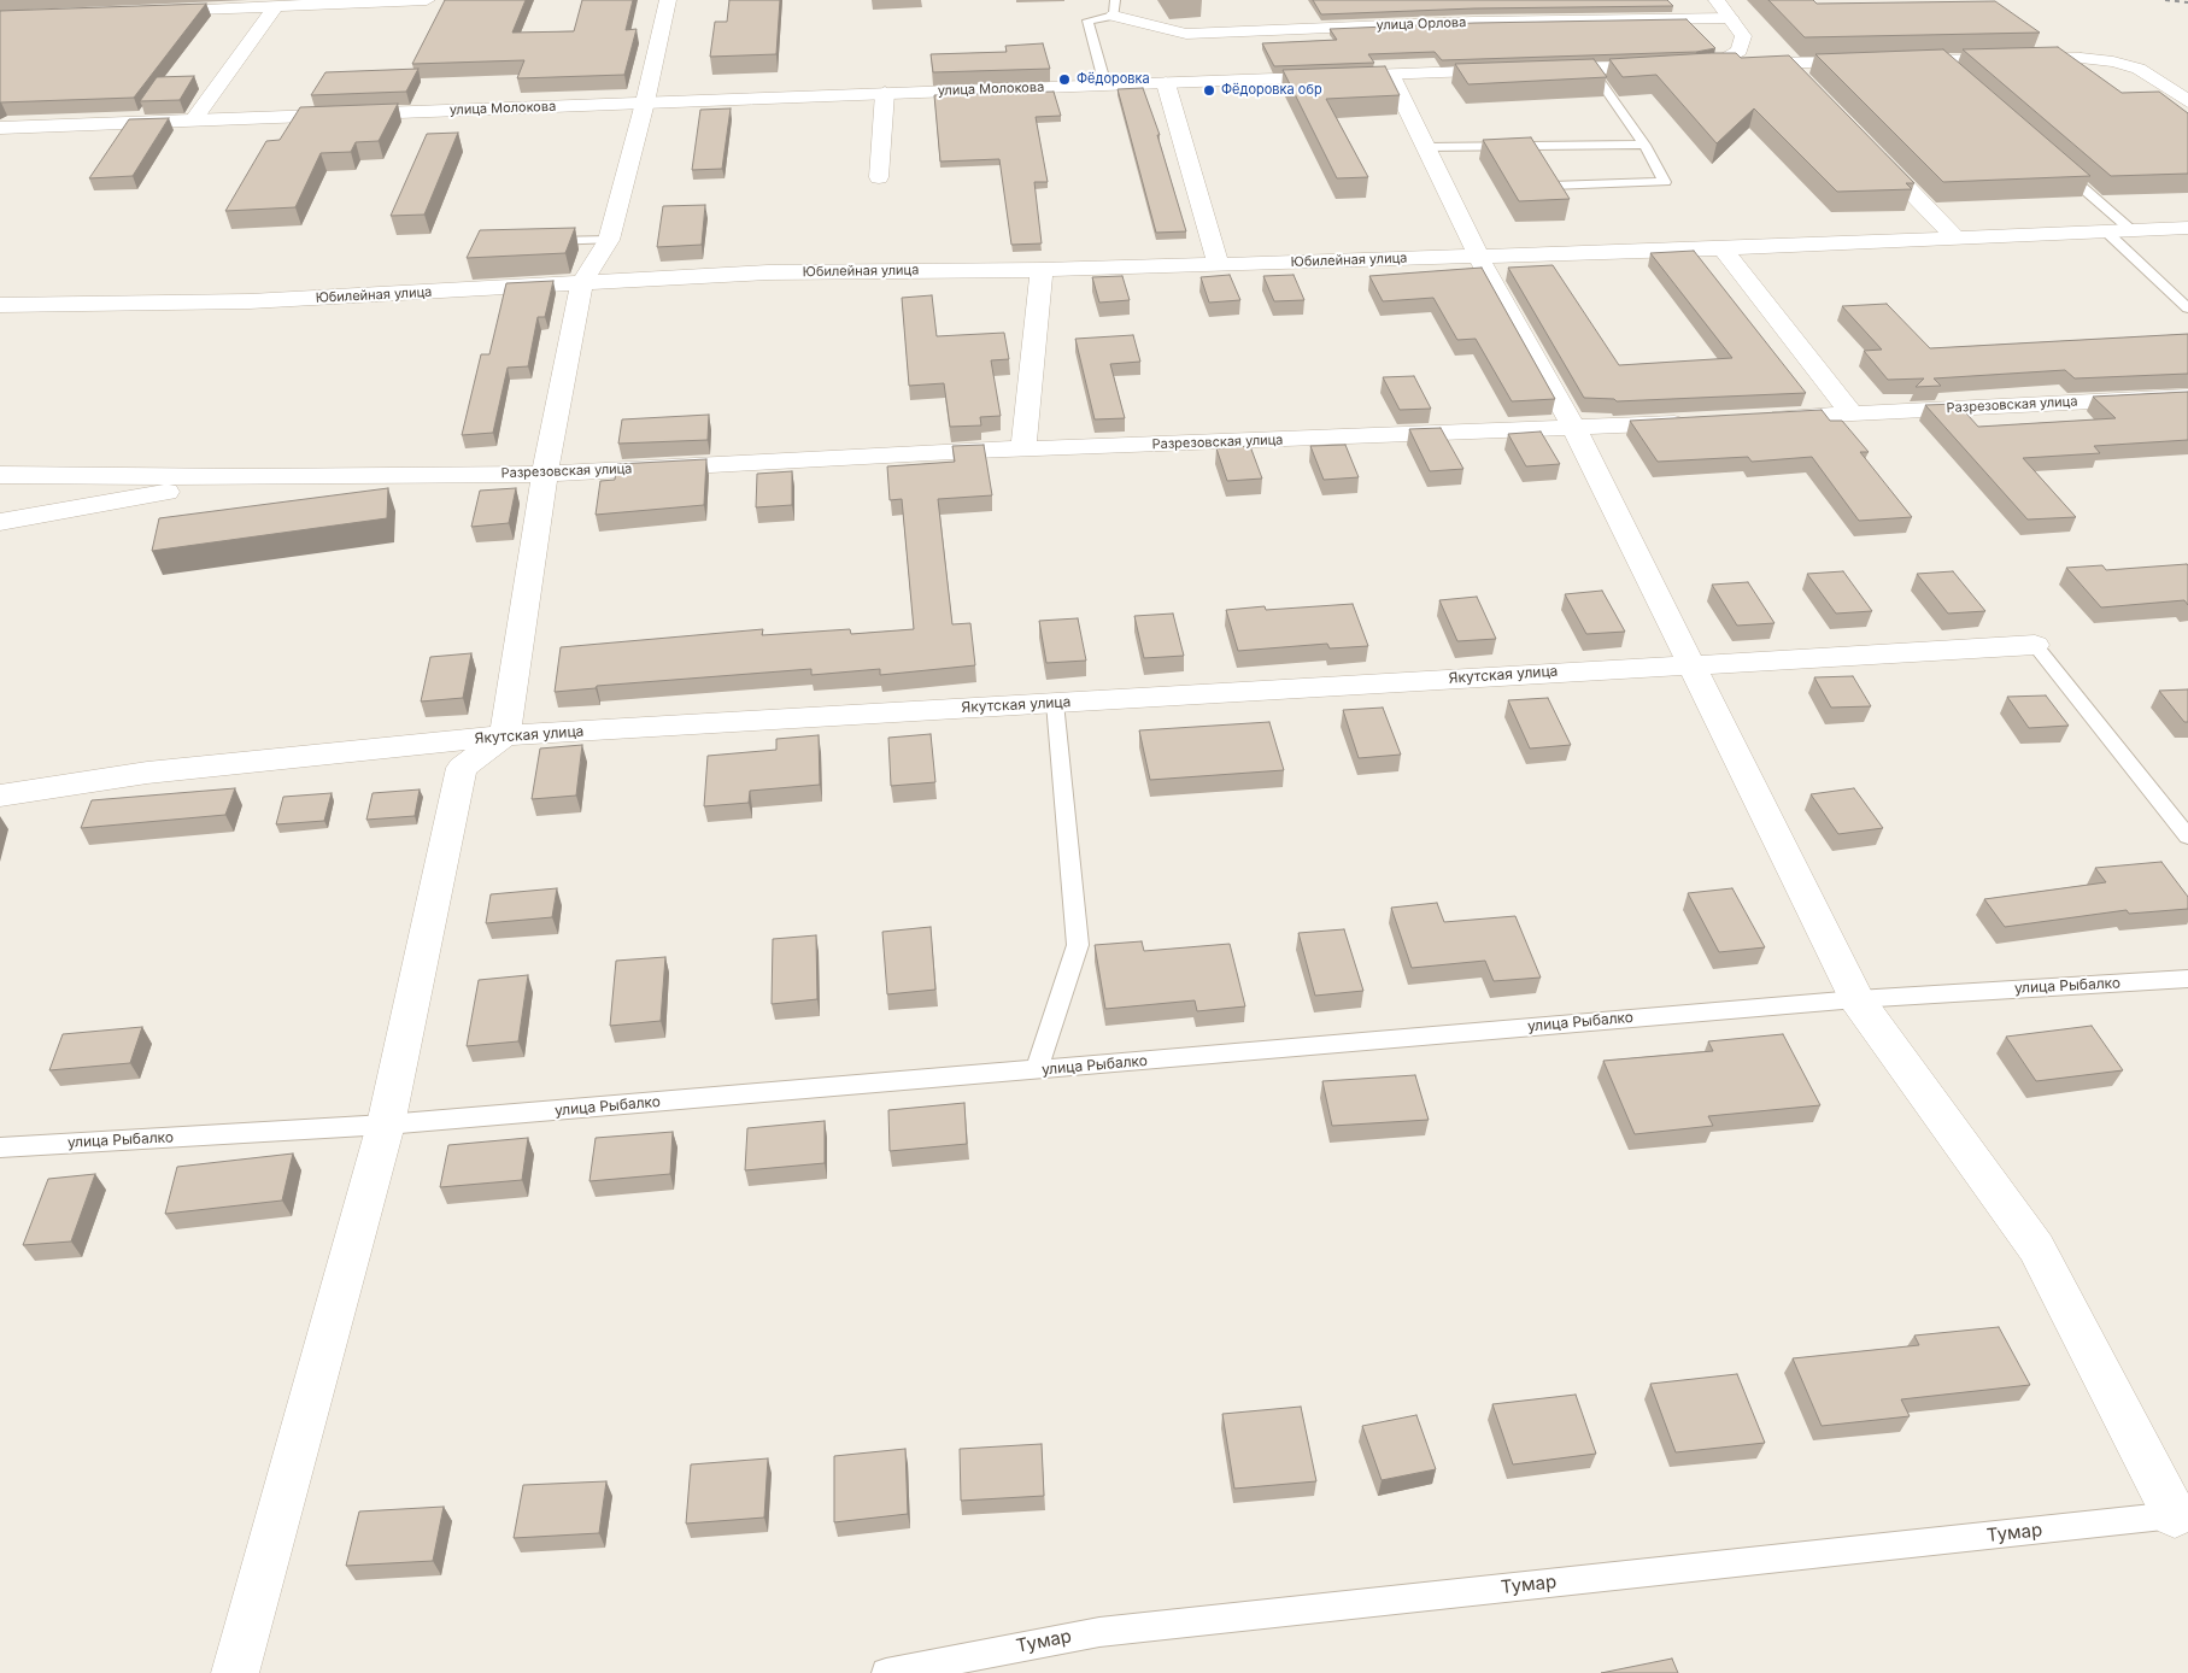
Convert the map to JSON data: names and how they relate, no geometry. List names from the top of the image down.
{
  "streets": {
    "street": [
      "улица Орлова",
      "улица Молокова",
      "Юбилейная улица",
      "Разрезовская улица",
      "Якутская улица"
    ],
    "lane": ["улица Рыбалко", "Тумар"]
  },
  "places": ["Фёдоровка", "Фёдоровка обр"]
}
